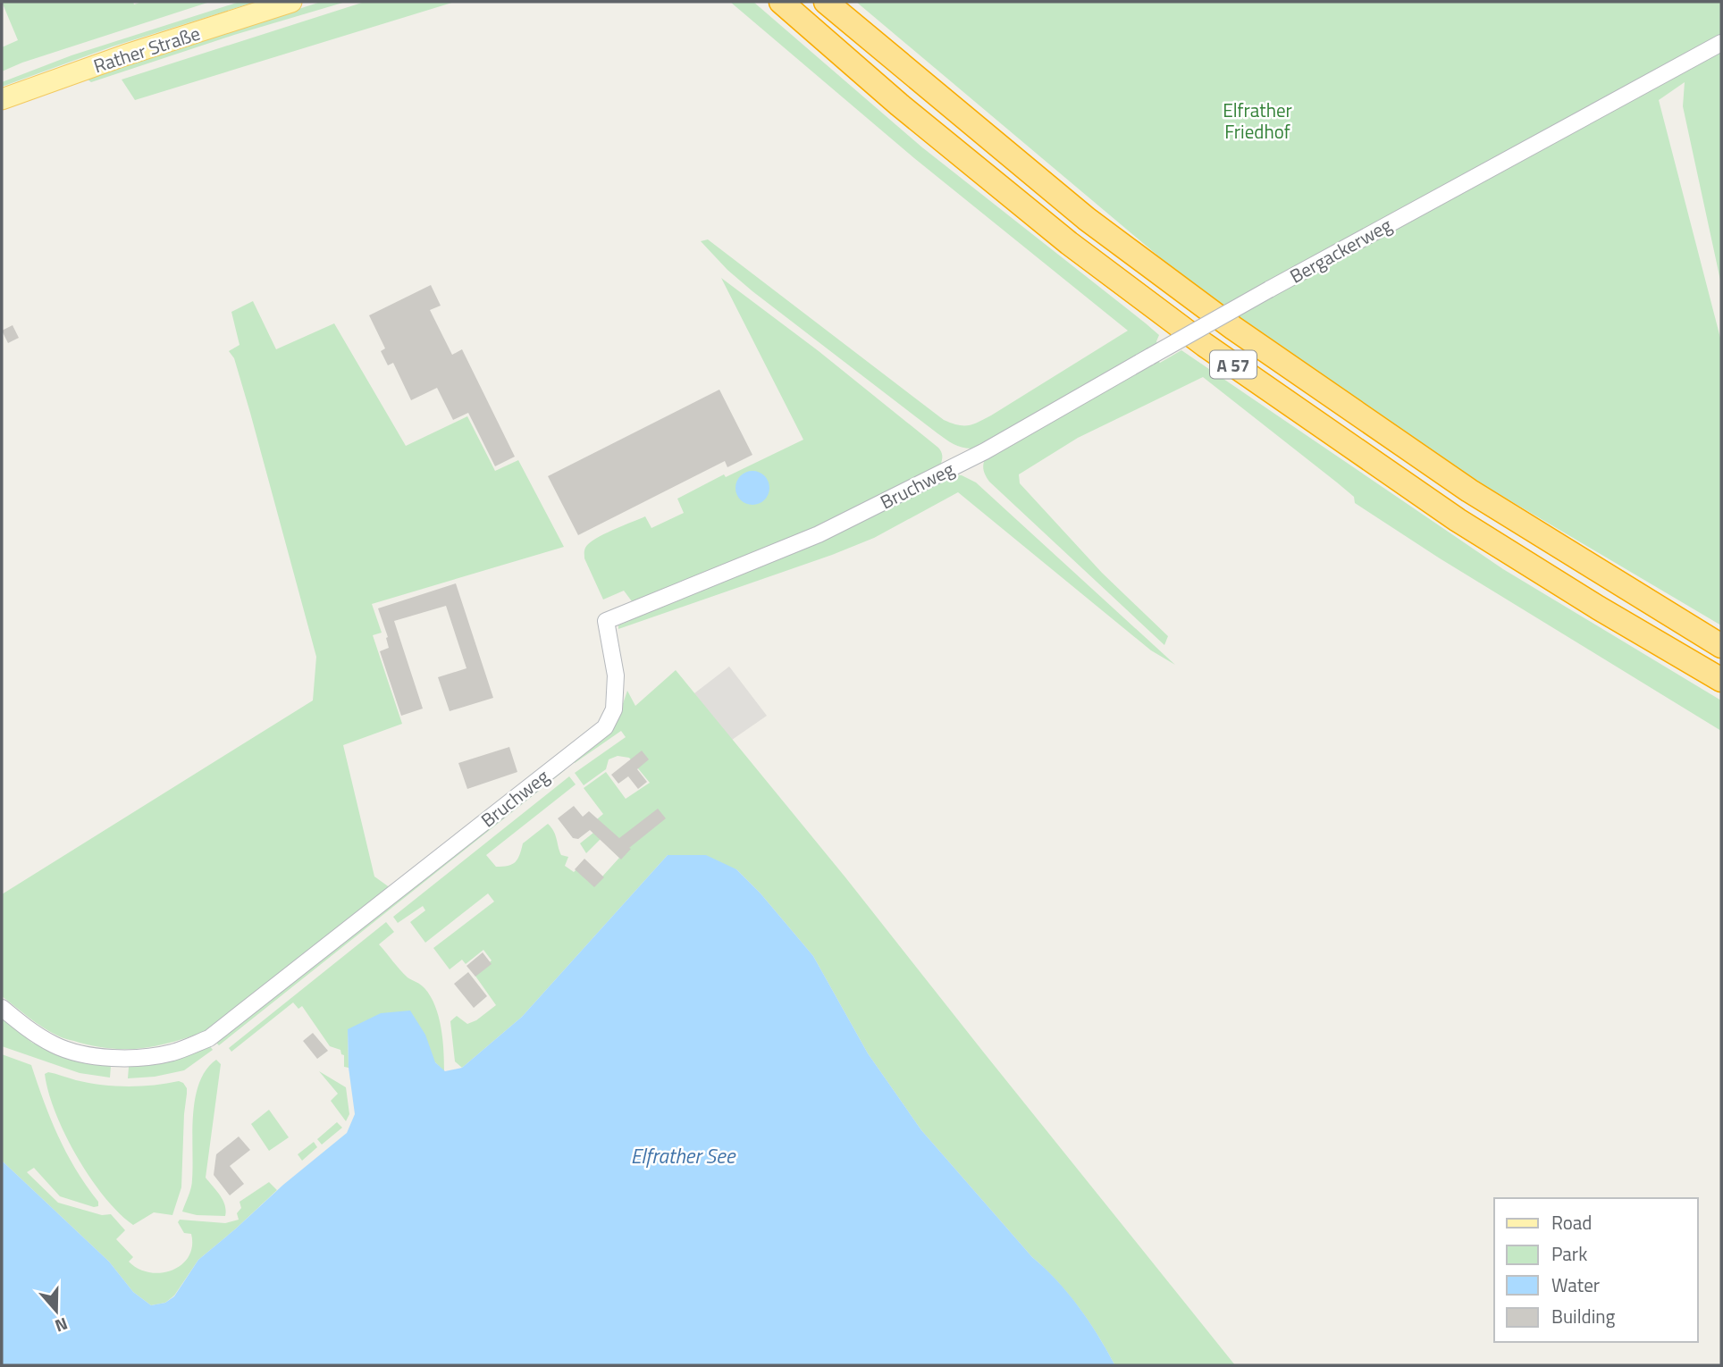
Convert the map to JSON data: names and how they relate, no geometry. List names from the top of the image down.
{
  "streets": {
    "highway": ["A 57"],
    "main road": ["Rather Straße"],
    "street": ["Bergackerweg", "Bruchweg"]
  },
  "crossings": [
    ["Bergackerweg", "Bruchweg"]
  ],
  "water": ["Elfrather See"],
  "parks": ["Elfrather Friedhof"],
  "legend": [
    "Road",
    "Park",
    "Water",
    "Building"
  ],
  "north": "bottom"
}
